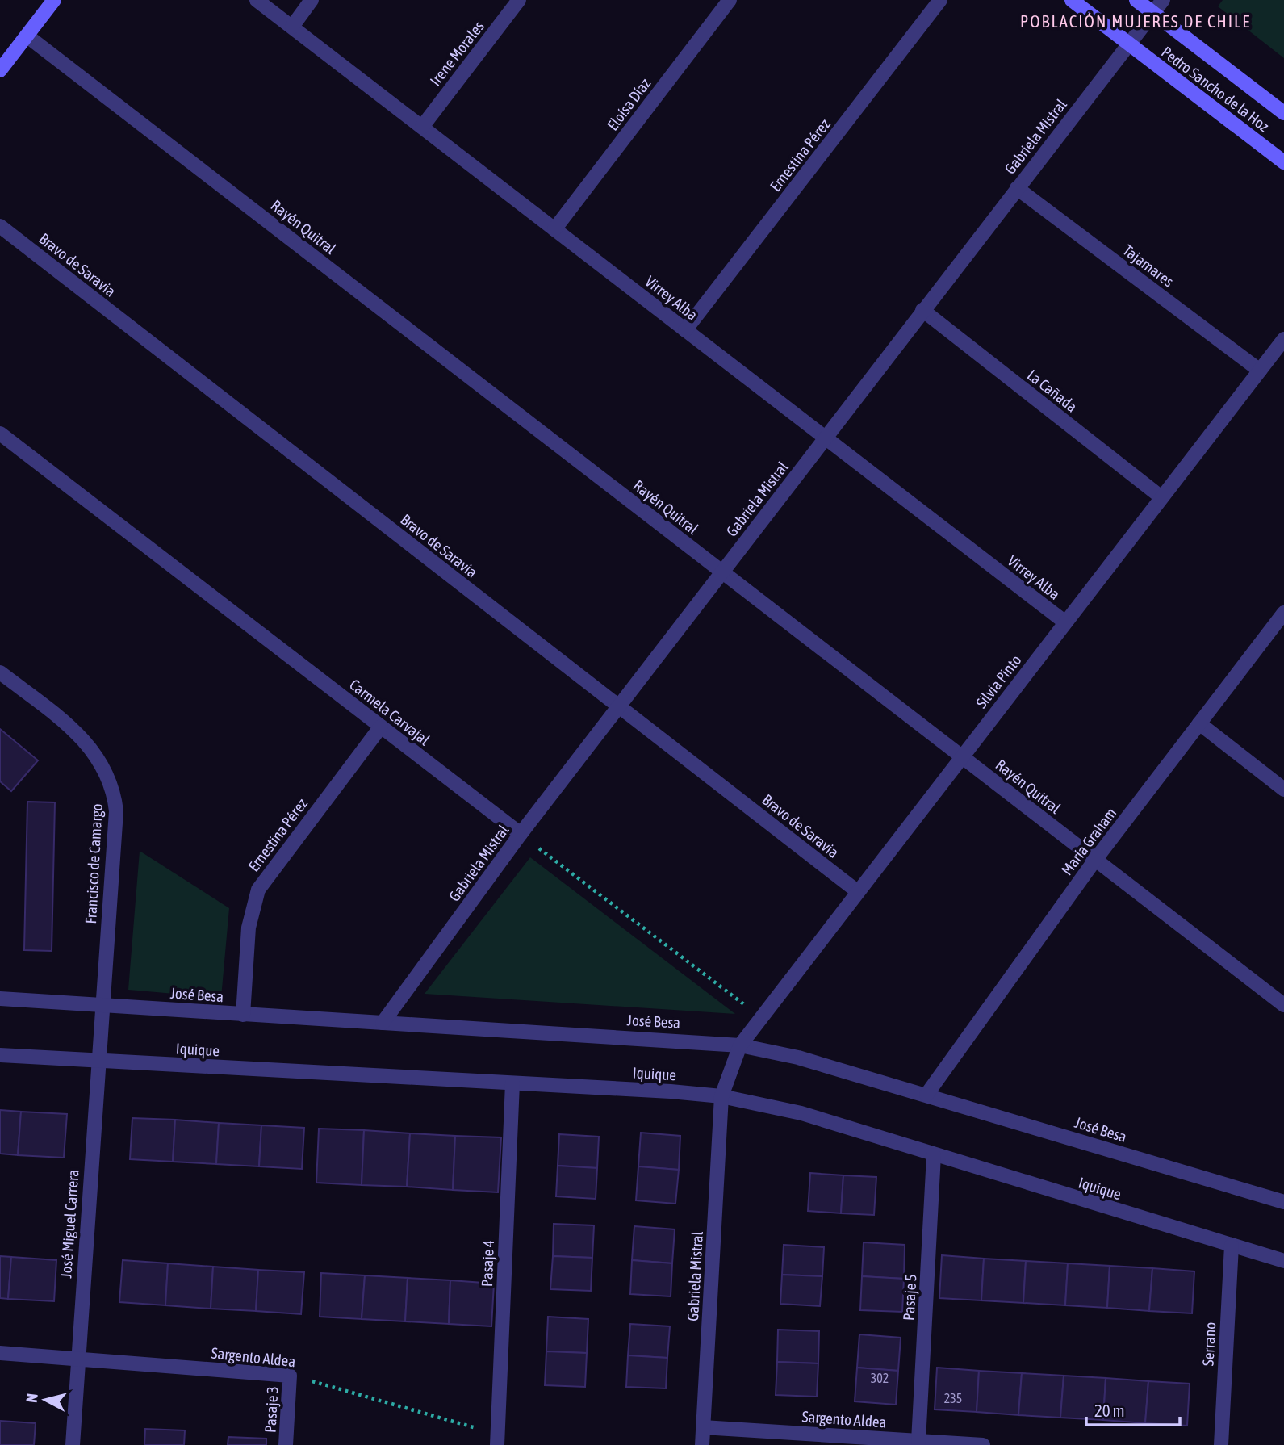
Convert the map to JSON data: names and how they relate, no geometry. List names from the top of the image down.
{
  "streets": {
    "street": [
      "Irene Morales",
      "Pedro Sancho de la Hoz",
      "Eloísa Díaz",
      "Gabriela Mistral",
      "Ernestina Pérez",
      "Rayén Quitral",
      "Bravo de Saravia",
      "Tajamares",
      "Virrey Alba",
      "La Cañada",
      "Silvia Pinto",
      "Carmela Carvajal",
      "María Graham",
      "Francisco de Camargo",
      "José Besa",
      "Iquique",
      "José Miguel Carrera",
      "Pasaje 4",
      "Pasaje 5",
      "Serrano",
      "Sargento Aldea",
      "Pasaje 3"
    ]
  },
  "crossings": [
    ["Irene Morales", "Virrey Alba"],
    ["Pedro Sancho de la Hoz", "Gabriela Mistral"],
    ["Eloísa Díaz", "Virrey Alba"],
    ["Gabriela Mistral", "Rayén Quitral"],
    ["Gabriela Mistral", "Bravo de Saravia"],
    ["Gabriela Mistral", "Tajamares"],
    ["Gabriela Mistral", "Virrey Alba"],
    ["Gabriela Mistral", "La Cañada"],
    ["Gabriela Mistral", "Silvia Pinto"],
    ["Gabriela Mistral", "Carmela Carvajal"],
    ["Gabriela Mistral", "José Besa"],
    ["Gabriela Mistral", "Iquique"],
    ["Gabriela Mistral", "Sargento Aldea"],
    ["Ernestina Pérez", "Virrey Alba"],
    ["Ernestina Pérez", "Carmela Carvajal"],
    ["Ernestina Pérez", "José Besa"],
    ["Rayén Quitral", "Silvia Pinto"],
    ["Rayén Quitral", "María Graham"],
    ["Bravo de Saravia", "Silvia Pinto"],
    ["Tajamares", "Silvia Pinto"],
    ["Virrey Alba", "Silvia Pinto"],
    ["La Cañada", "Silvia Pinto"],
    ["Silvia Pinto", "José Besa"],
    ["María Graham", "José Besa"],
    ["Francisco de Camargo", "José Besa"],
    ["Francisco de Camargo", "José Miguel Carrera"],
    ["José Besa", "José Miguel Carrera"],
    ["Iquique", "José Miguel Carrera"],
    ["Iquique", "Pasaje 4"],
    ["Iquique", "Pasaje 5"],
    ["Iquique", "Serrano"],
    ["José Miguel Carrera", "Sargento Aldea"],
    ["Pasaje 5", "Sargento Aldea"],
    ["Sargento Aldea", "Pasaje 3"]
  ],
  "districts": ["POBLACIÓN MUJERES DE CHILE"],
  "house_numbers": ["302", "235"],
  "scale_bar": "20 m",
  "north": "left"
}
